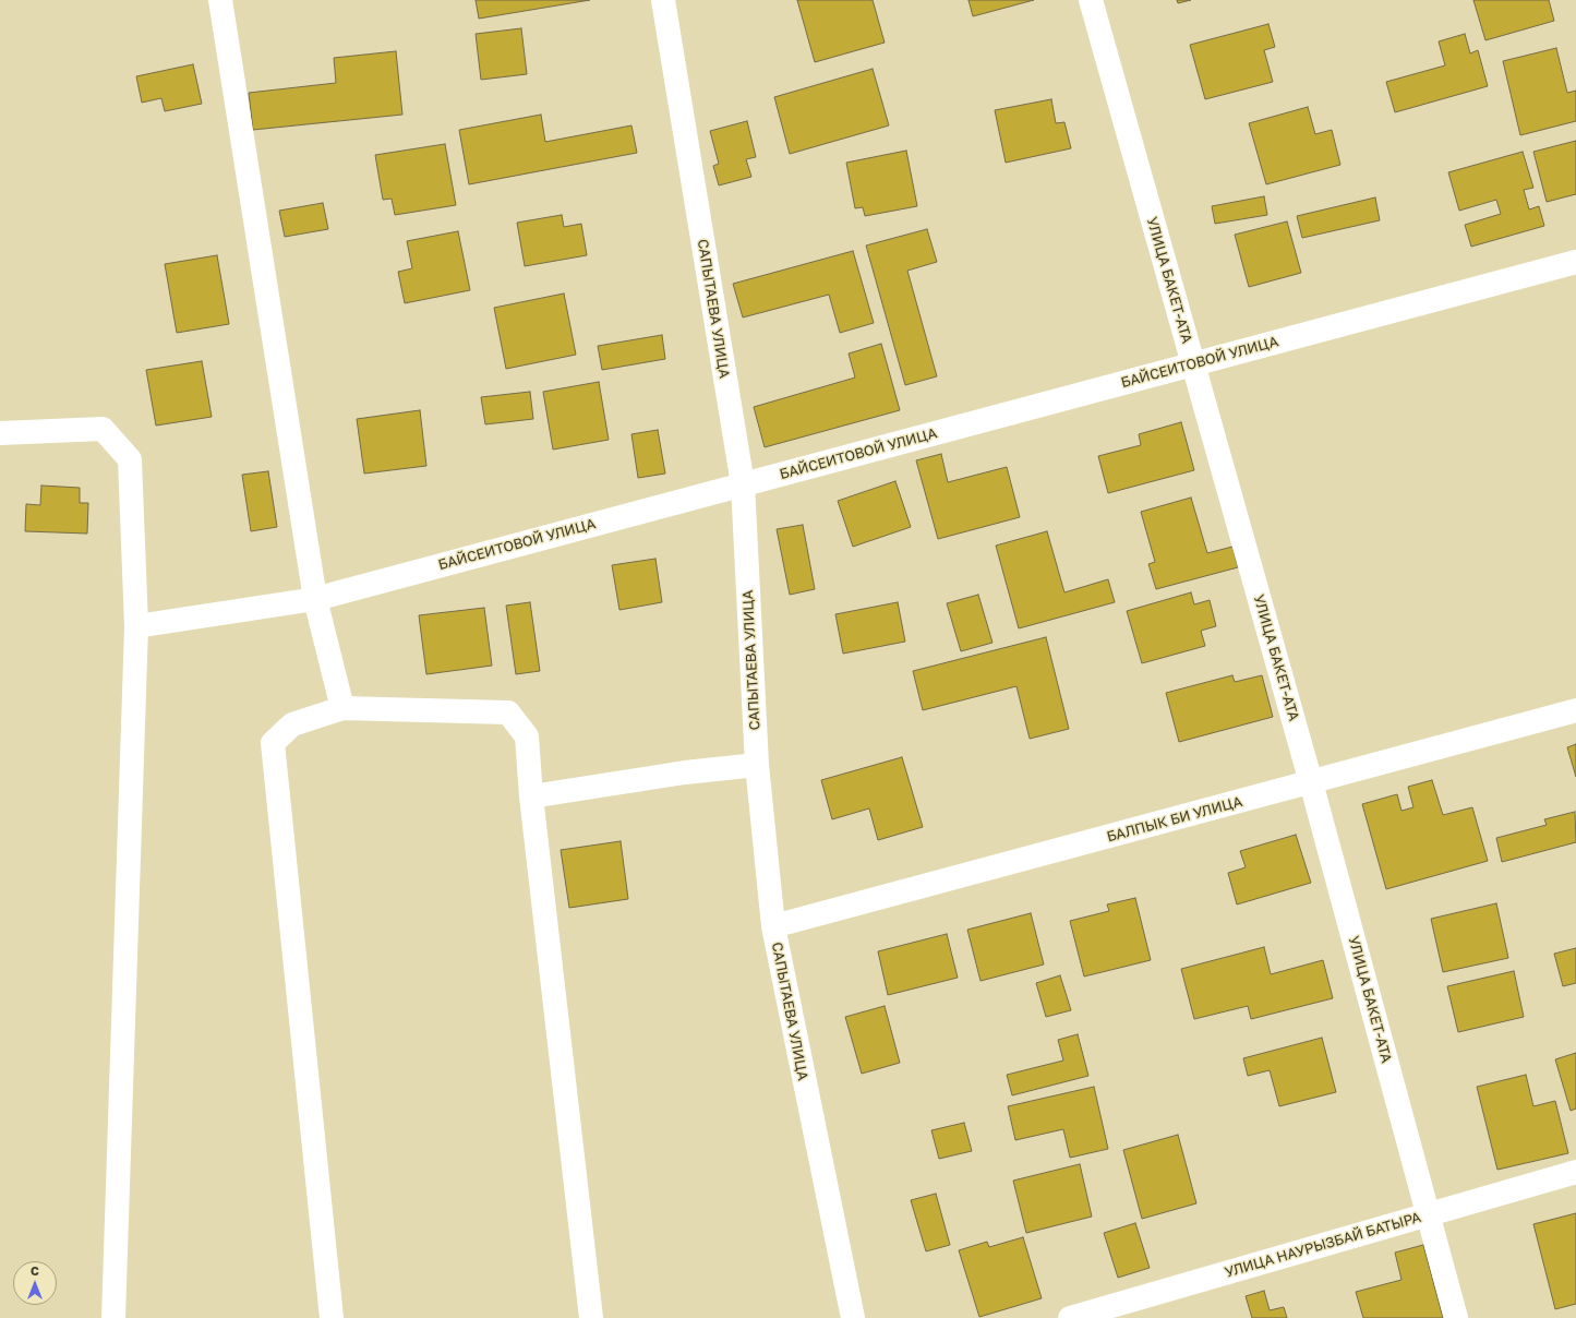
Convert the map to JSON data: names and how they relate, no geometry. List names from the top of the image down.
{
  "streets": {
    "street": [
      "УЛИЦА БАКЕТ-АТА",
      "САПЫТАЕВА УЛИЦА",
      "БАЙСЕИТОВОЙ УЛИЦА",
      "БАЛПЫК БИ УЛИЦА",
      "УЛИЦА НАУРЫЗБАЙ БАТЫРА"
    ]
  },
  "crossings": [
    ["УЛИЦА БАКЕТ-АТА", "БАЙСЕИТОВОЙ УЛИЦА"],
    ["УЛИЦА БАКЕТ-АТА", "БАЛПЫК БИ УЛИЦА"],
    ["УЛИЦА БАКЕТ-АТА", "УЛИЦА НАУРЫЗБАЙ БАТЫРА"],
    ["САПЫТАЕВА УЛИЦА", "БАЙСЕИТОВОЙ УЛИЦА"],
    ["САПЫТАЕВА УЛИЦА", "БАЛПЫК БИ УЛИЦА"]
  ],
  "north": "top"
}
